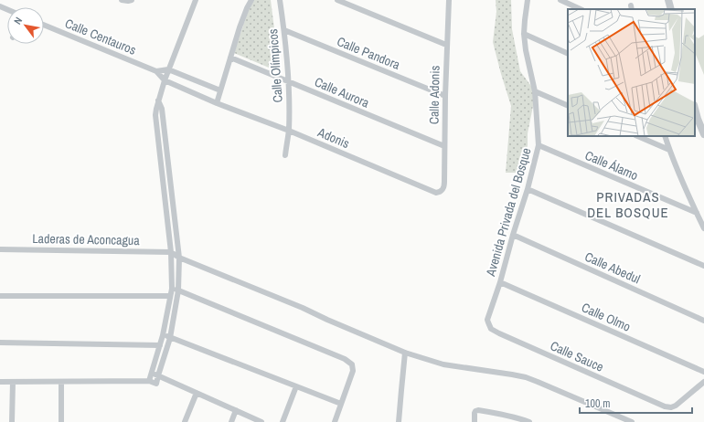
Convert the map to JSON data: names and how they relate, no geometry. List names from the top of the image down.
{
  "streets": {
    "street": [
      "Calle Centauros",
      "Calle Pandora",
      "Calle Olímpicos",
      "Calle Aurora",
      "Calle Adonis",
      "Adonis",
      "Calle Álamo",
      "Avenida Privada del Bosque",
      "Laderas de Aconcagua",
      "Calle Abedul",
      "Calle Olmo",
      "Calle Sauce"
    ]
  },
  "crossings": [
    ["Calle Centauros", "Adonis"],
    ["Calle Pandora", "Calle Olímpicos"],
    ["Calle Pandora", "Calle Adonis"],
    ["Calle Olímpicos", "Calle Aurora"],
    ["Calle Olímpicos", "Adonis"],
    ["Calle Aurora", "Calle Adonis"],
    ["Calle Adonis", "Adonis"],
    ["Calle Álamo", "Avenida Privada del Bosque"],
    ["Avenida Privada del Bosque", "Calle Abedul"],
    ["Avenida Privada del Bosque", "Calle Olmo"],
    ["Avenida Privada del Bosque", "Calle Sauce"]
  ],
  "districts": ["PRIVADAS DEL BOSQUE"],
  "scale_bar": "100 m",
  "north": "top left"
}
